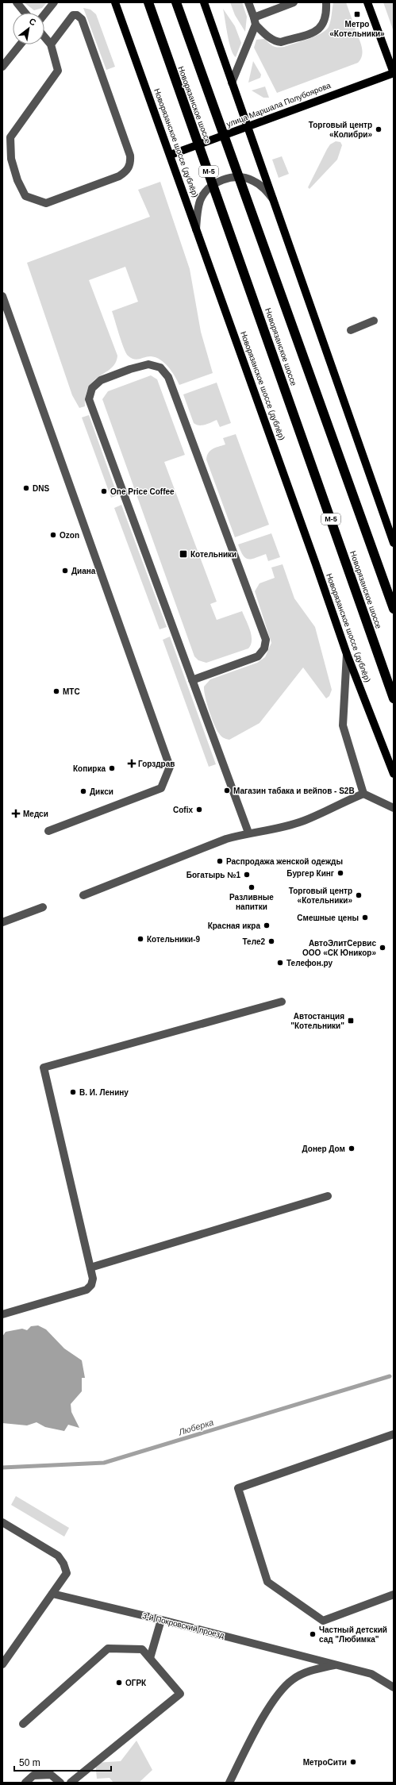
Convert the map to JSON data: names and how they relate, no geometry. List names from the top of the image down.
{
  "streets": {
    "highway": ["Новорязанское шоссе", "М-5"],
    "main road": ["улица Маршала Полубоярова", "Новорязанское шоссе (дублёр)"],
    "street": ["3-й Покровский проезд"]
  },
  "crossings": [
    ["улица Маршала Полубоярова", "Новорязанское шоссе (дублёр)"]
  ],
  "water": ["Люберка"],
  "places": {
    "transit": ["Метро «Котельники»", "Котельники", "Автостанция \"Котельники\""],
    "other": [
      "Торговый центр «Колибри»",
      "DNS",
      "One Price Coffee",
      "Ozon",
      "Диана",
      "МТС",
      "Копирка",
      "Магазин табака и вейпов - S2B",
      "Дикси",
      "Cofix",
      "Распродажа женской одежды",
      "Бургер Кинг",
      "Богатырь №1",
      "Разливные напитки",
      "Торговый центр «Котельники»",
      "Смешные цены",
      "Красная икра",
      "Котельники-9",
      "Теле2",
      "АвтоЭлитСервис ООО «СК Юникор»",
      "Телефон.ру",
      "В. И. Ленину",
      "Донер Дом",
      "Частный детский сад \"Любимка\"",
      "ОГРК",
      "МетроСити"
    ],
    "health": ["Горздрав", "Медси"]
  },
  "scale_bar": "50 m",
  "north": "top right"
}
